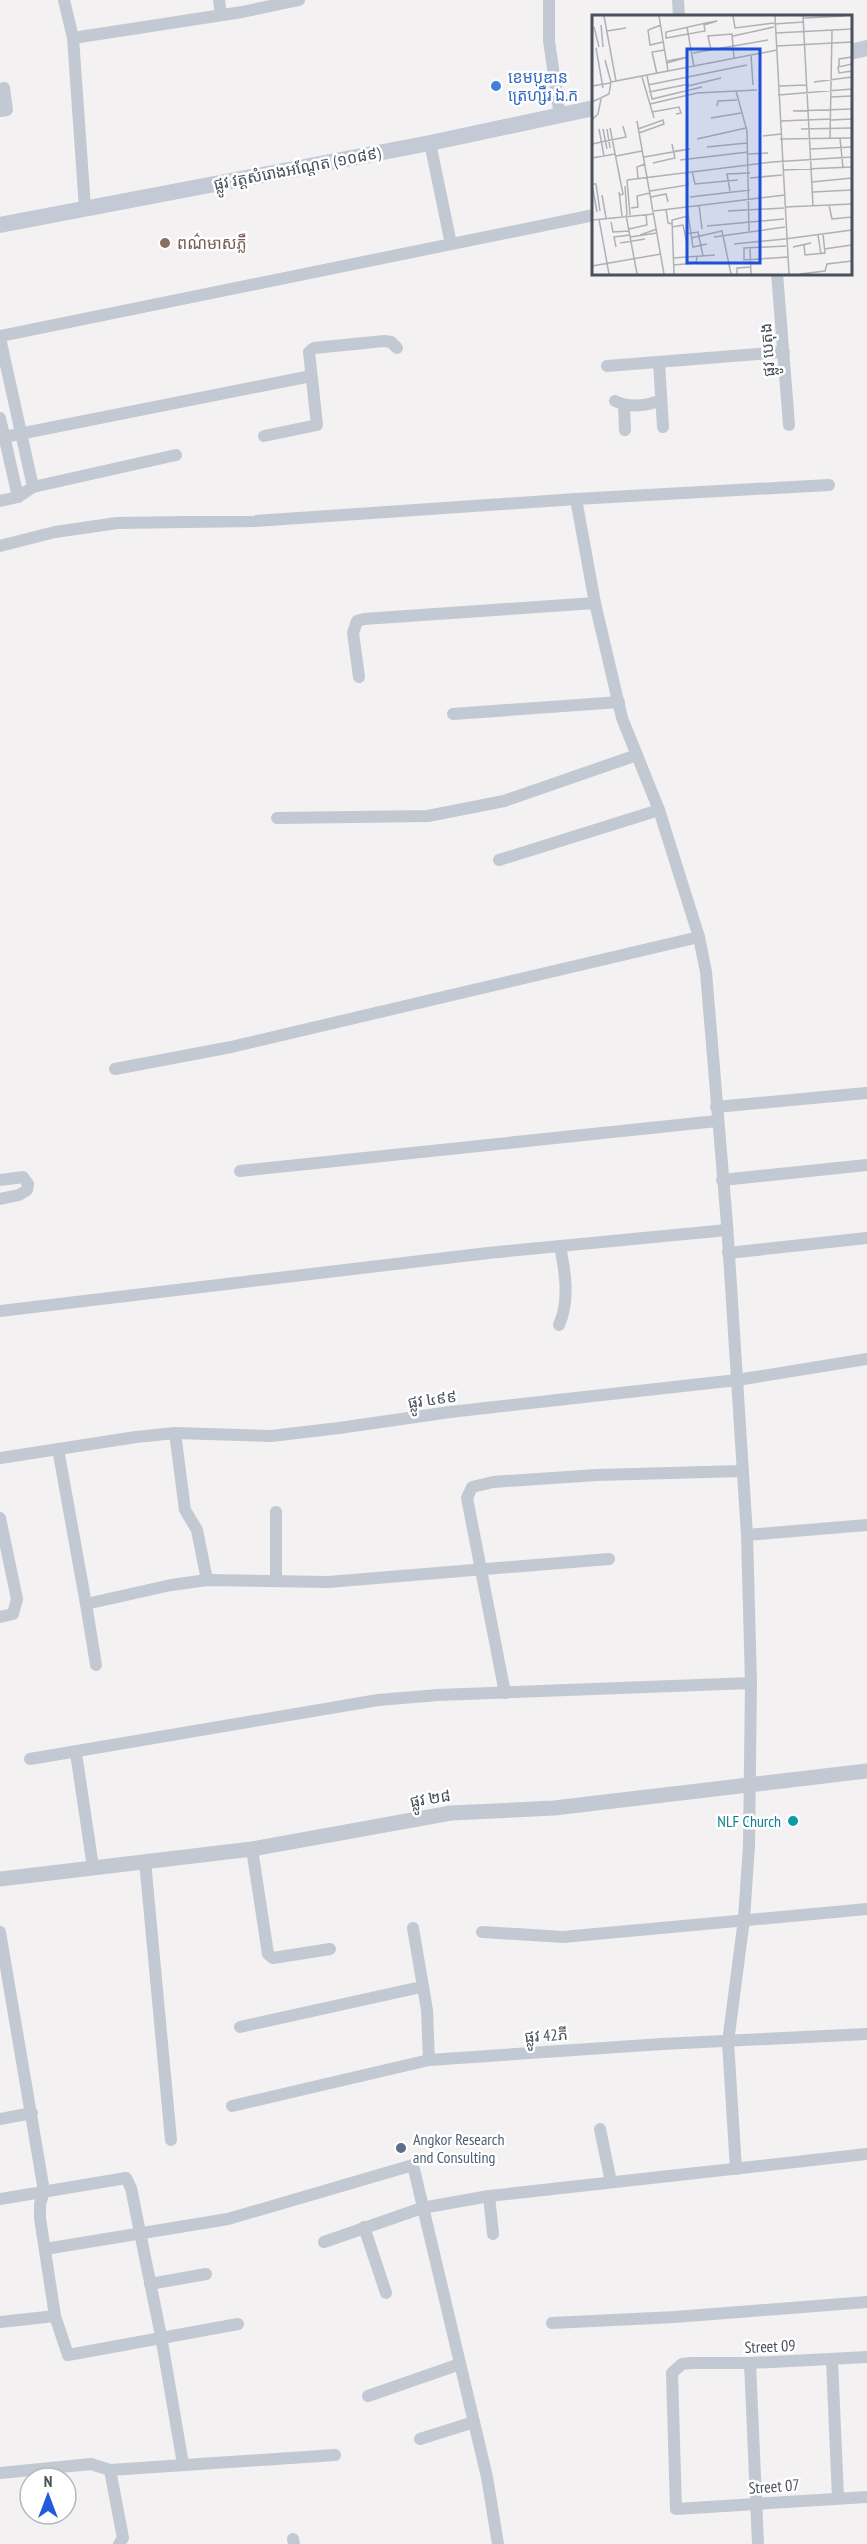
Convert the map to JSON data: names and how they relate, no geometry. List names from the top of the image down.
{
  "streets": {
    "main road": ["ផ្លូវ វត្តសំរោងអណ្ដែត (១០៨៩)"],
    "street": [
      "ផ្លូវ បេតុង",
      "ផ្លូវ ៤៩៩",
      "ផ្លូវ ២៨",
      "ផ្លូវ 42ភី",
      "Street 09",
      "Street 07"
    ]
  },
  "crossings": [
    ["Street 09", "Street 07"]
  ],
  "places": [
    "ខេមបូឌាន ត្រេហ្សឺរ ឯ.ក",
    "ពណ៌មាសភ្លឺ",
    "NLF Church",
    "Angkor Research and Consulting"
  ],
  "north": "top"
}
